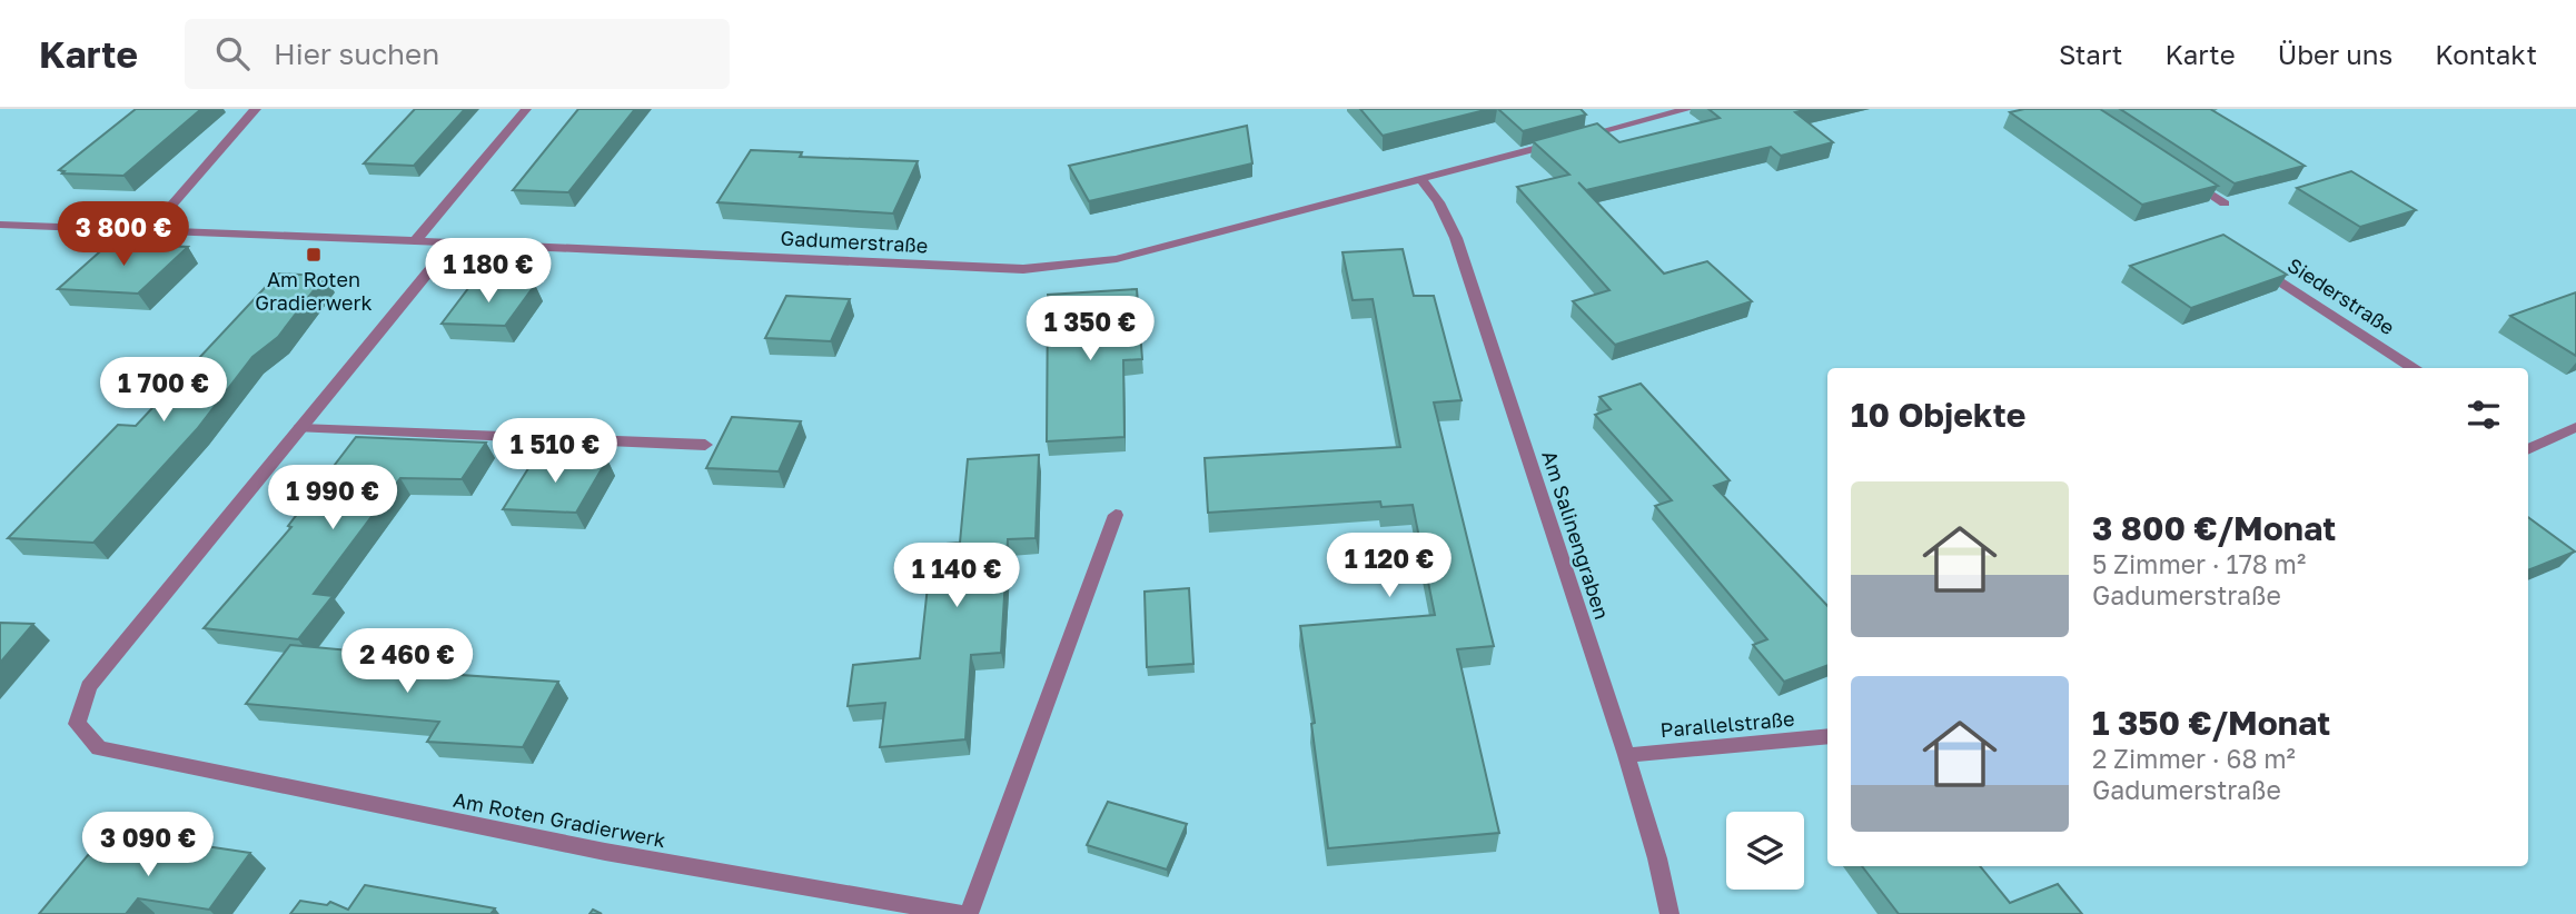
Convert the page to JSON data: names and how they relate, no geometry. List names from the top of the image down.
{
  "streets": {
    "street": [
      "Gadumerstraße",
      "Siederstraße",
      "Am Salinengraben",
      "Parallelstraße",
      "Am Roten Gradierwerk"
    ]
  },
  "crossings": [
    ["Gadumerstraße", "Am Salinengraben"],
    ["Gadumerstraße", "Am Roten Gradierwerk"],
    ["Am Salinengraben", "Parallelstraße"]
  ],
  "places": {
    "transit": ["Am Roten Gradierwerk"]
  },
  "page": {
    "header": "Karte",
    "search": "Hier suchen",
    "nav": [
      "Start",
      "Karte",
      "Über uns",
      "Kontakt"
    ],
    "price": [
      "3 800 €",
      "1 180 €",
      "1 350 €",
      "1 700 €",
      "1 510 €",
      "1 990 €",
      "1 120 €",
      "1 140 €",
      "2 460 €",
      "3 090 €"
    ],
    "heading": "10 Objekte",
    "list": [
      {
        "name": "3 800 €/Monat",
        "note": "5 Zimmer · 178 m² · Gadumerstraße"
      },
      {
        "name": "1 350 €/Monat",
        "note": "2 Zimmer · 68 m² · Gadumerstraße"
      }
    ]
  }
}
